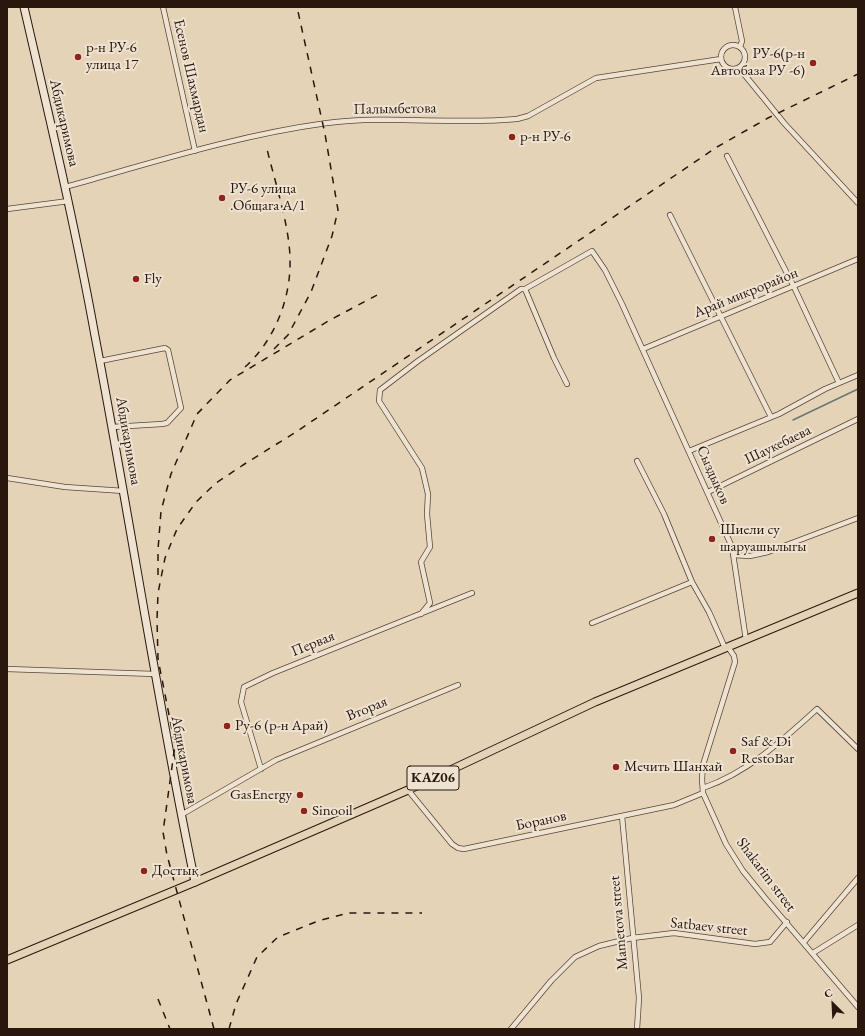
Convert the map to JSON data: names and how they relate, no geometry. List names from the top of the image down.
{
  "streets": {
    "main road": ["Абдикаримова", "KАZ06"],
    "street": [
      "Есенов Шахмардан",
      "Палымбетова",
      "Арай микрорайон",
      "Шаукебаева",
      "Сыздыков",
      "Первая",
      "Вторая",
      "Боранов",
      "Shakarim street",
      "Mametova street",
      "Satbaev street"
    ]
  },
  "crossings": [
    ["Есенов Шахмардан", "Палымбетова"],
    ["Палымбетова", "Абдикаримова"],
    ["Абдикаримова", "Вторая"],
    ["Абдикаримова", "KАZ06"],
    ["Арай микрорайон", "Сыздыков"],
    ["Шаукебаева", "Сыздыков"],
    ["Сыздыков", "KАZ06"],
    ["Первая", "Вторая"],
    ["KАZ06", "Боранов"],
    ["KАZ06", "Shakarim street"],
    ["Боранов", "Shakarim street"],
    ["Боранов", "Mametova street"],
    ["Shakarim street", "Satbaev street"],
    ["Mametova street", "Satbaev street"]
  ],
  "places": [
    "р-н РУ-6 улица 17",
    "РУ-6(р-н Автобаза РУ -6)",
    "р-н РУ-6",
    "РУ-6 улица .Общага А/1",
    "Fly",
    "Шиели су шаруашылыгы",
    "Ру-6 (р-н Арай)",
    "Saf & Di RestoBar",
    "Мечить Шанхай",
    "GasEnergy",
    "Sinooil",
    "Достық"
  ],
  "north": "top left"
}
